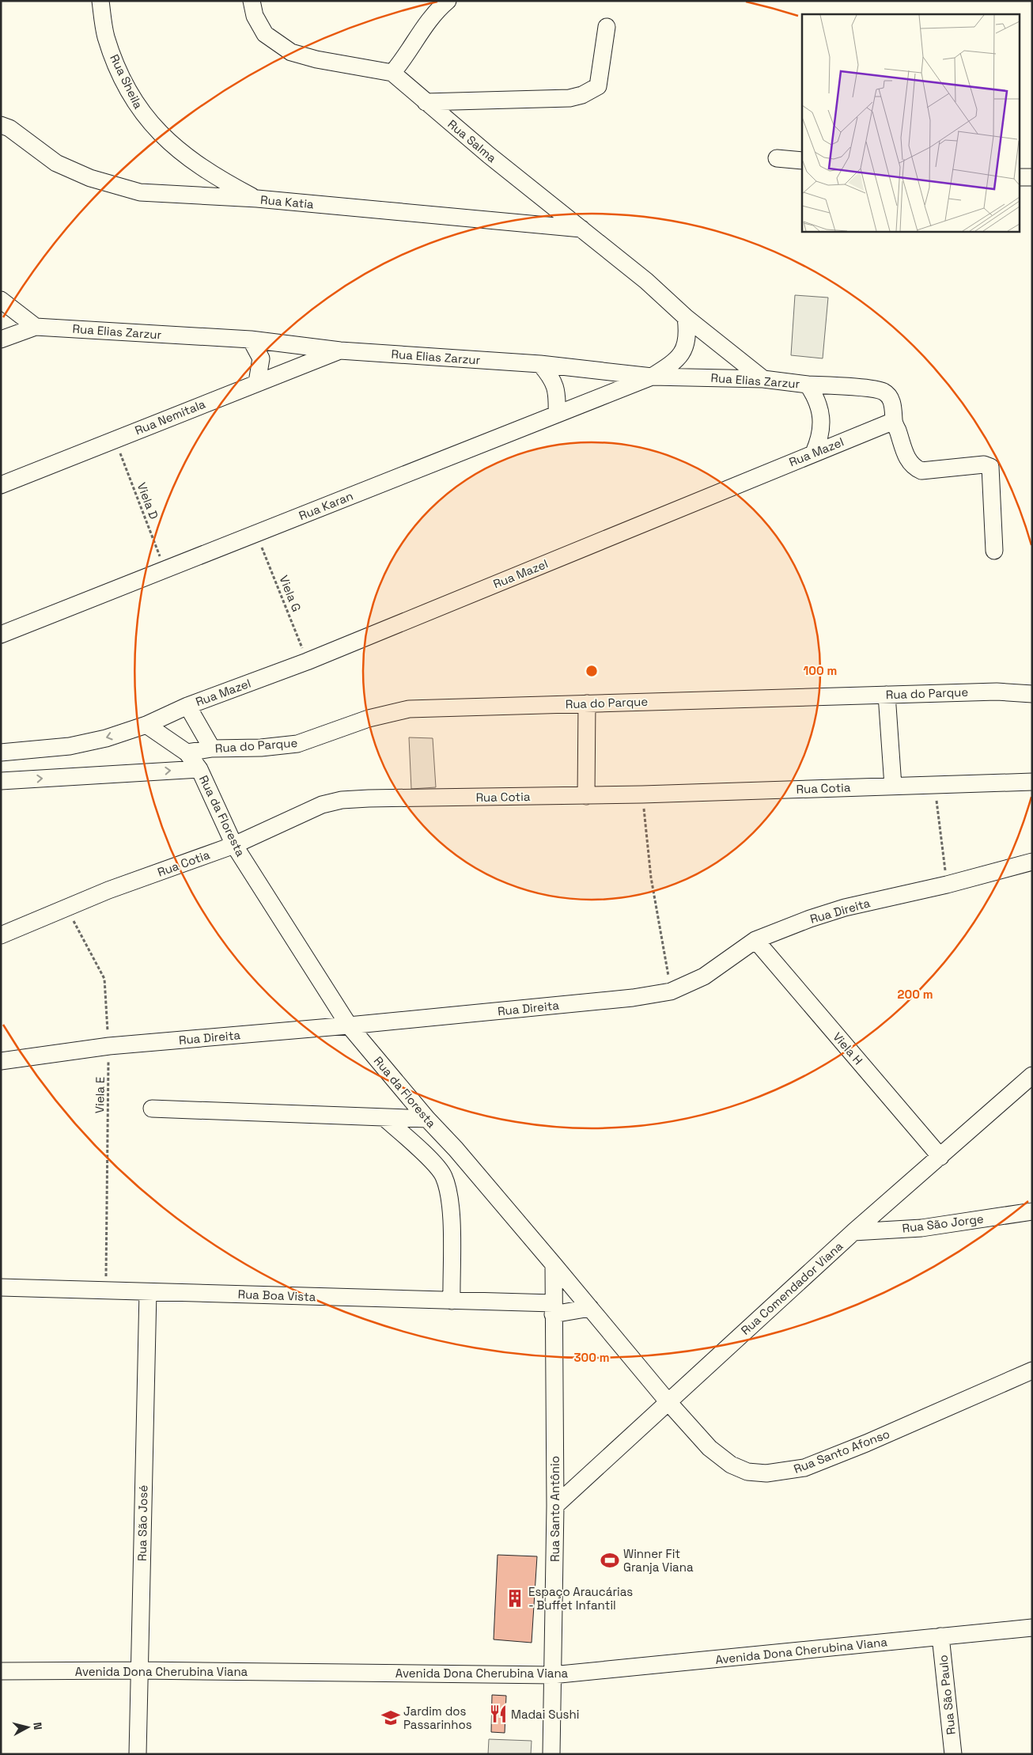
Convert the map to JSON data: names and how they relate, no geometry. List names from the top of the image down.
{
  "streets": {
    "street": [
      "Rua Sheila",
      "Rua Salma",
      "Rua Katia",
      "Rua Elias Zarzur",
      "Rua Nemitala",
      "Rua Mazel",
      "Rua Karan",
      "Rua do Parque",
      "Rua Cotia",
      "Rua da Floresta",
      "Rua Direita",
      "Viela H",
      "Rua São Jorge",
      "Rua Comendador Viana",
      "Rua Boa Vista",
      "Rua Santo Afonso",
      "Rua Santo Antônio",
      "Rua São José",
      "Avenida Dona Cherubina Viana",
      "Rua São Paulo"
    ],
    "path": ["Viela D", "Viela G", "Viela E"]
  },
  "crossings": [
    ["Rua Sheila", "Rua Katia"],
    ["Rua Salma", "Rua Katia"],
    ["Rua Salma", "Rua Elias Zarzur"],
    ["Rua Elias Zarzur", "Rua Nemitala"],
    ["Rua Elias Zarzur", "Rua Mazel"],
    ["Rua Elias Zarzur", "Rua Karan"],
    ["Rua Nemitala", "Viela D"],
    ["Rua Mazel", "Viela G"],
    ["Rua Mazel", "Rua da Floresta"],
    ["Viela D", "Rua Karan"],
    ["Rua Karan", "Viela G"],
    ["Rua do Parque", "Rua da Floresta"],
    ["Rua Cotia", "Rua da Floresta"],
    ["Rua Cotia", "Viela E"],
    ["Rua da Floresta", "Rua Direita"],
    ["Rua da Floresta", "Rua Comendador Viana"],
    ["Rua da Floresta", "Rua Boa Vista"],
    ["Rua da Floresta", "Rua Santo Afonso"],
    ["Rua da Floresta", "Rua Santo Antônio"],
    ["Rua Direita", "Viela H"],
    ["Rua Direita", "Viela E"],
    ["Viela H", "Rua Comendador Viana"],
    ["Viela E", "Rua Boa Vista"],
    ["Rua São Jorge", "Rua Comendador Viana"],
    ["Rua Comendador Viana", "Rua Santo Afonso"],
    ["Rua Comendador Viana", "Rua Santo Antônio"],
    ["Rua Boa Vista", "Rua Santo Antônio"],
    ["Rua Boa Vista", "Rua São José"],
    ["Rua Santo Antônio", "Avenida Dona Cherubina Viana"],
    ["Rua São José", "Avenida Dona Cherubina Viana"],
    ["Avenida Dona Cherubina Viana", "Rua São Paulo"]
  ],
  "places": {
    "sports": ["Winner Fit Granja Viana"],
    "building": ["Espaço Araucárias - Buffet Infantil"],
    "restaurant": ["Madai Sushi"],
    "school or university": ["Jardim dos Passarinhos"]
  },
  "north": "right",
  "rings": ["100 m", "200 m", "300 m"]
}
